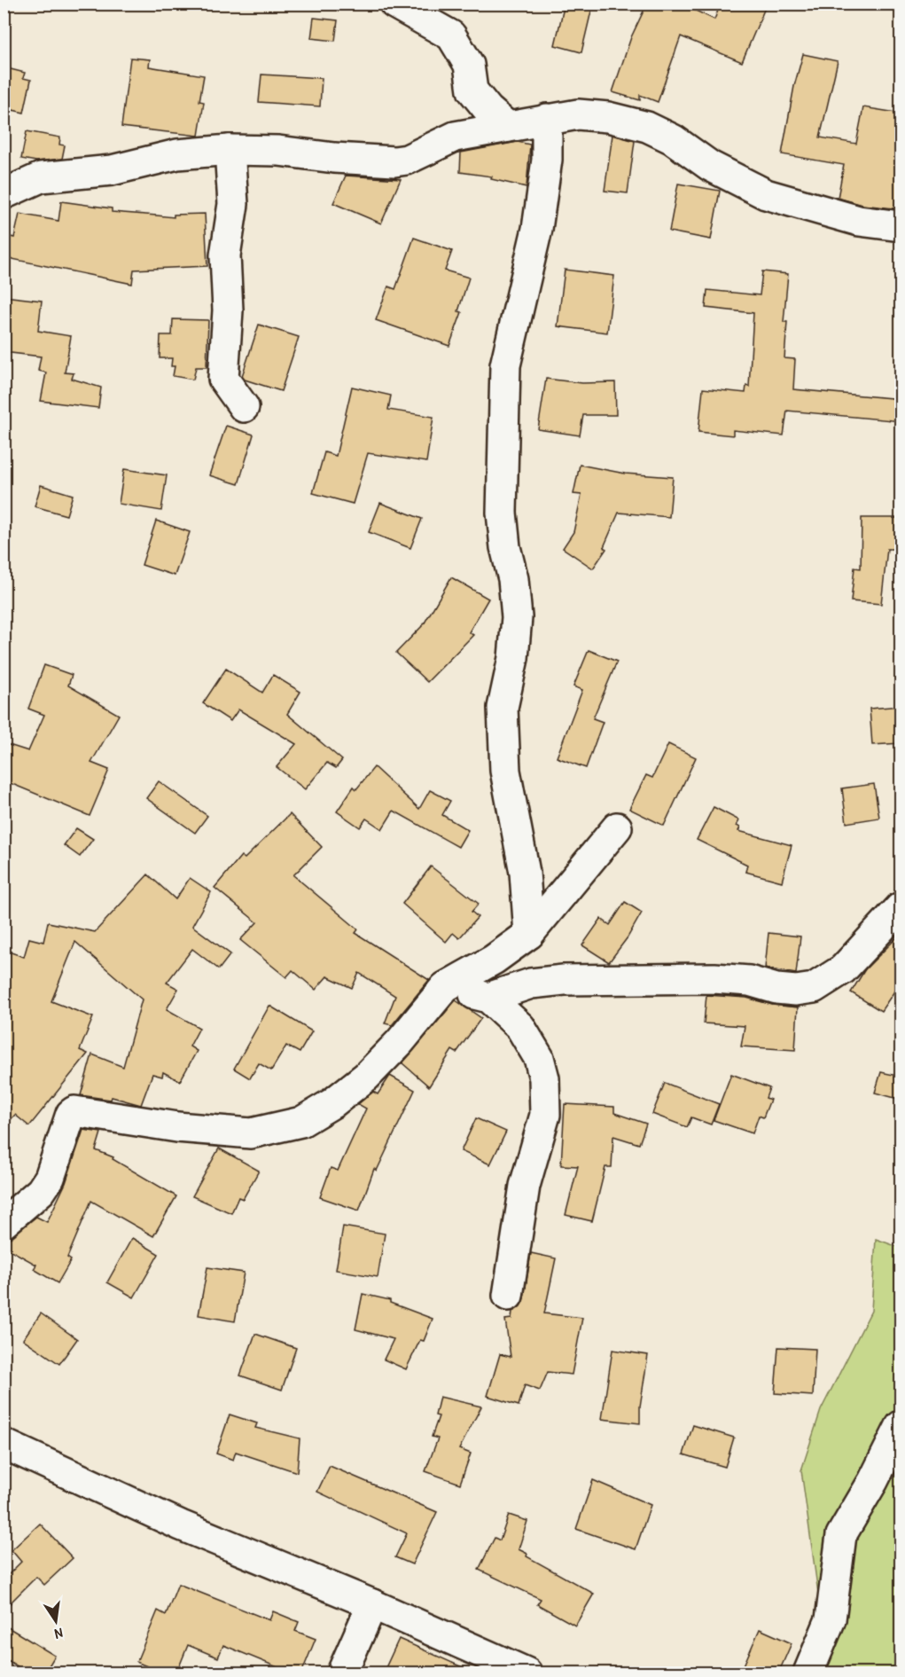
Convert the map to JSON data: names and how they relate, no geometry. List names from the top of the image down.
{
  "north": "bottom"
}
